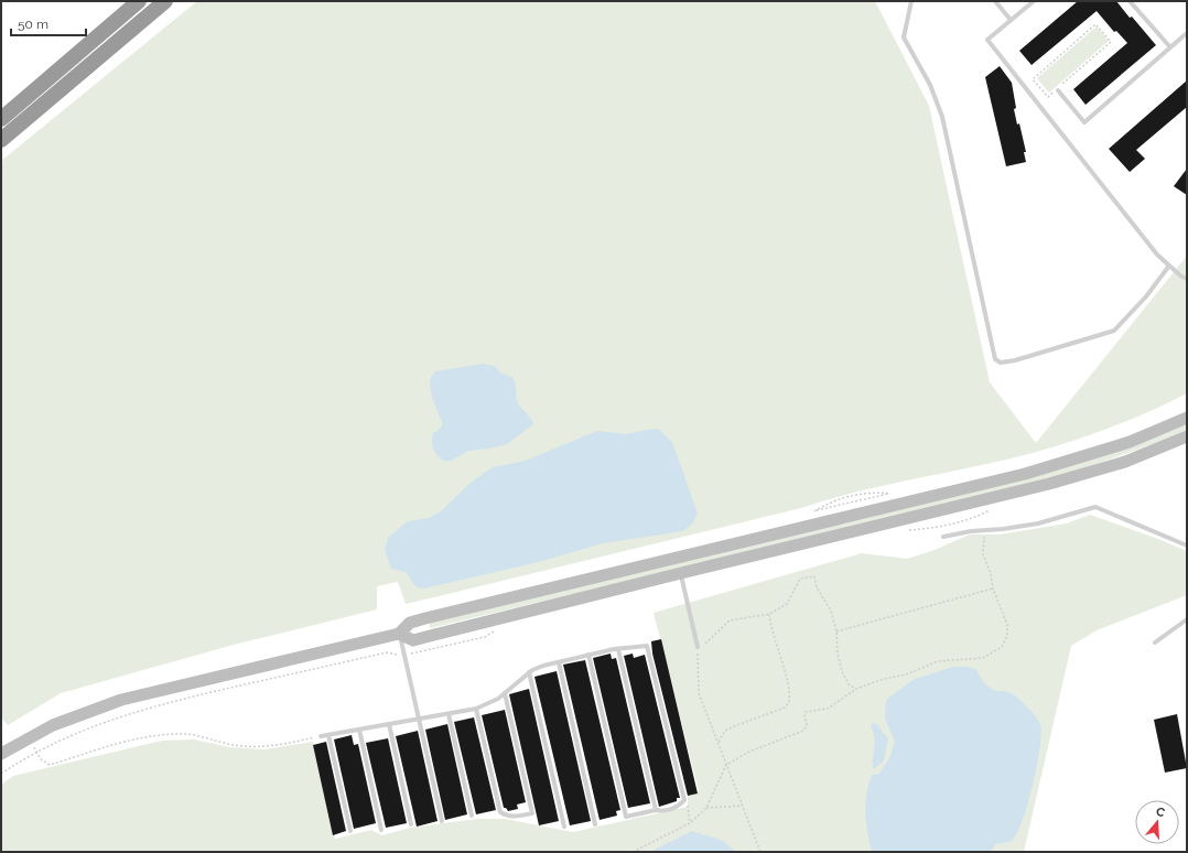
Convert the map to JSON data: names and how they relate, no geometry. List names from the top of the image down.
{
  "scale_bar": "50 m",
  "north": "top"
}
